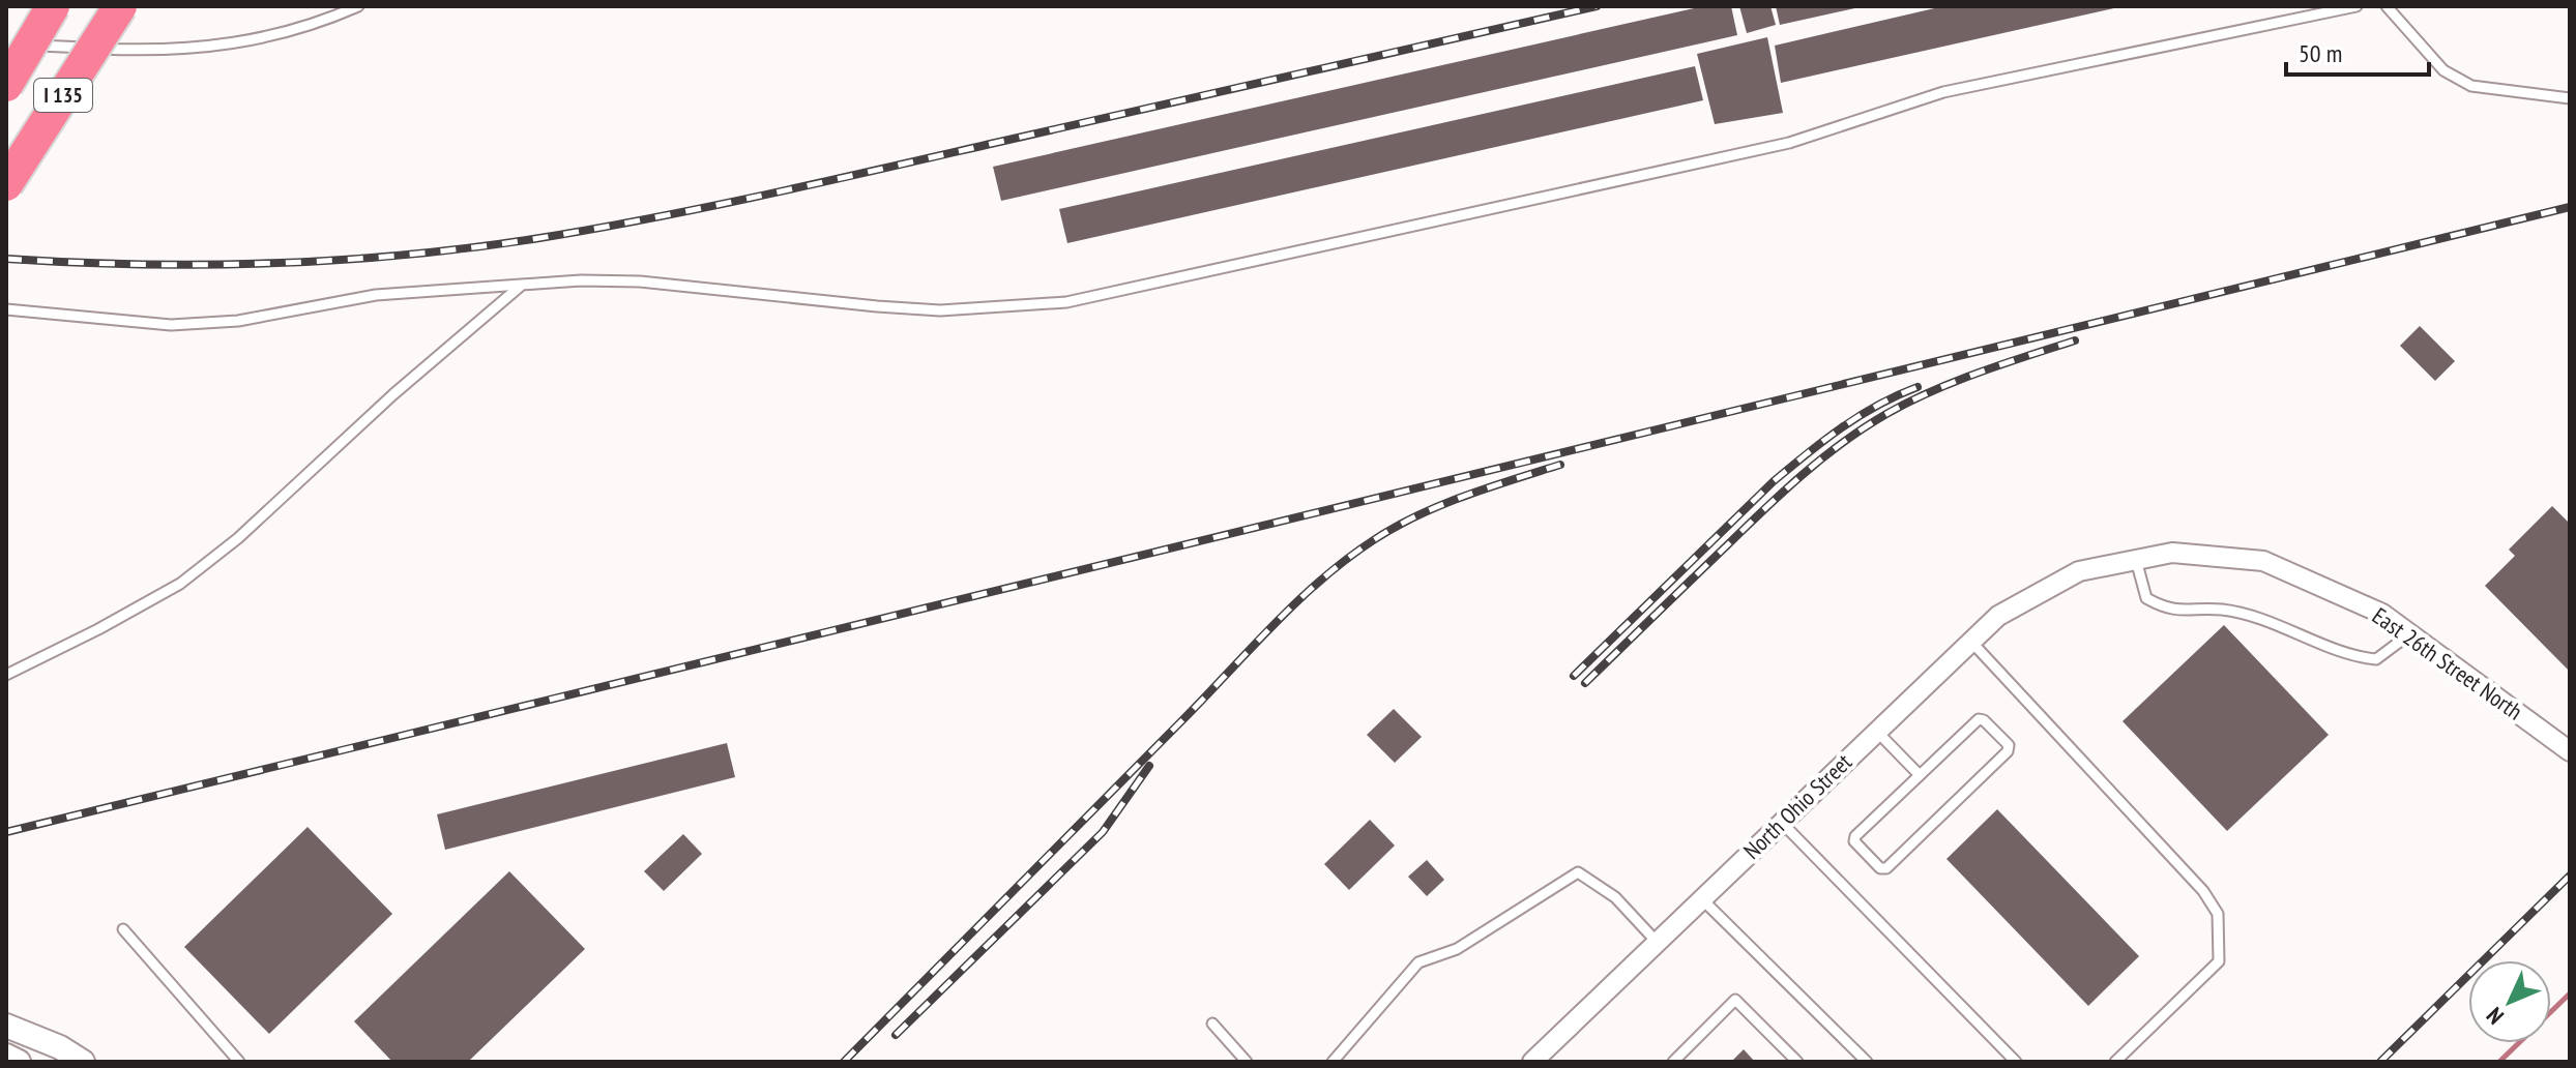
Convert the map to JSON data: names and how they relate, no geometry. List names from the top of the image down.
{
  "streets": {
    "highway": ["I 135"],
    "street": ["East 26th Street North", "North Ohio Street"]
  },
  "crossings": [
    ["East 26th Street North", "North Ohio Street"]
  ],
  "scale_bar": "50 m",
  "north": "bottom left"
}
